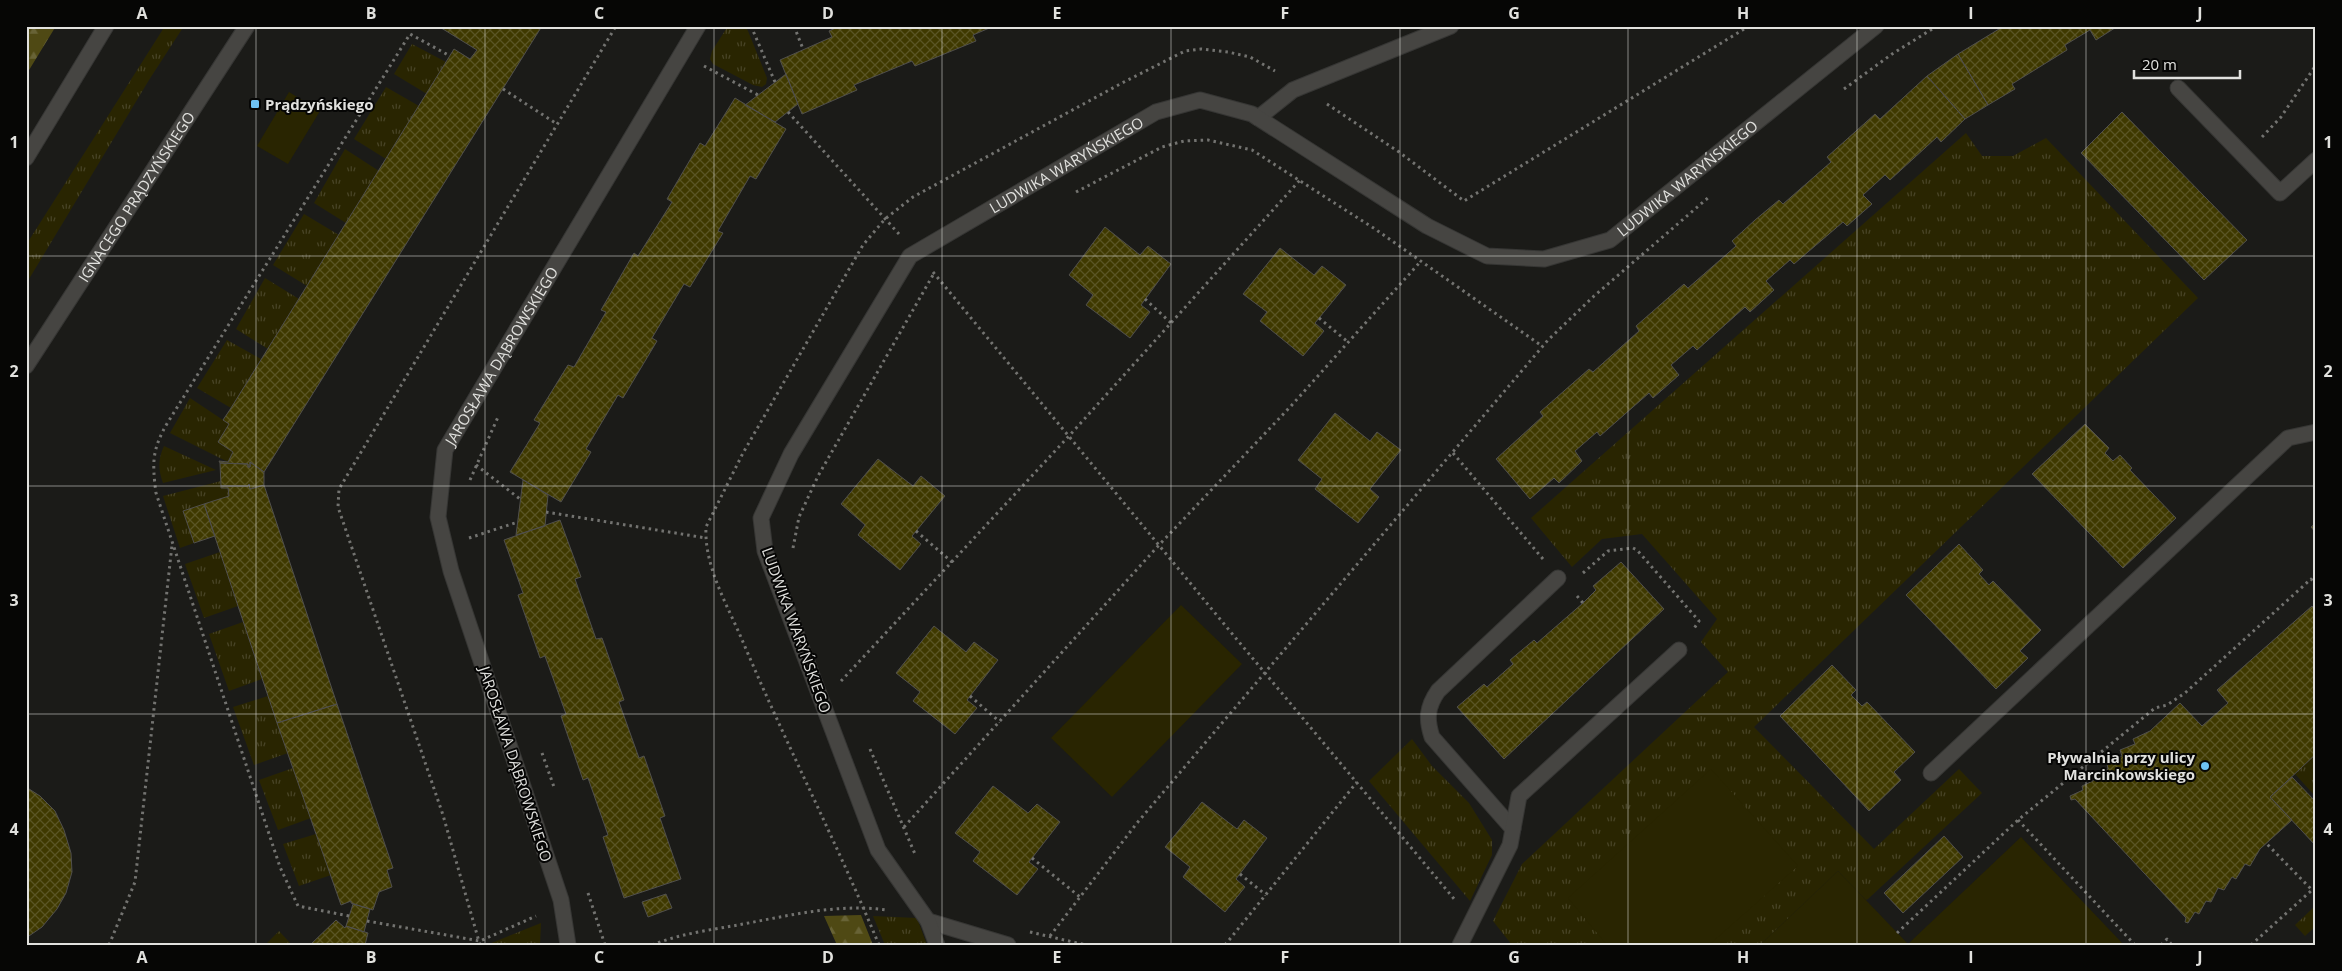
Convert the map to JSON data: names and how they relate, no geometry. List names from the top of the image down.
{
  "streets": {
    "street": ["LUDWIKA WARYŃSKIEGO", "IGNACEGO PRĄDZYŃSKIEGO", "JAROSŁAWA DĄBROWSKIEGO"]
  },
  "places": {
    "transit": ["Prądzyńskiego"],
    "other": ["Pływalnia przy ulicy Marcinkowskiego"]
  },
  "scale_bar": "20 m",
  "grid": {
    "columns": [
      "A",
      "B",
      "C",
      "D",
      "E",
      "F",
      "G",
      "H",
      "I",
      "J"
    ],
    "rows": [
      "1",
      "2",
      "3",
      "4"
    ]
  }
}
